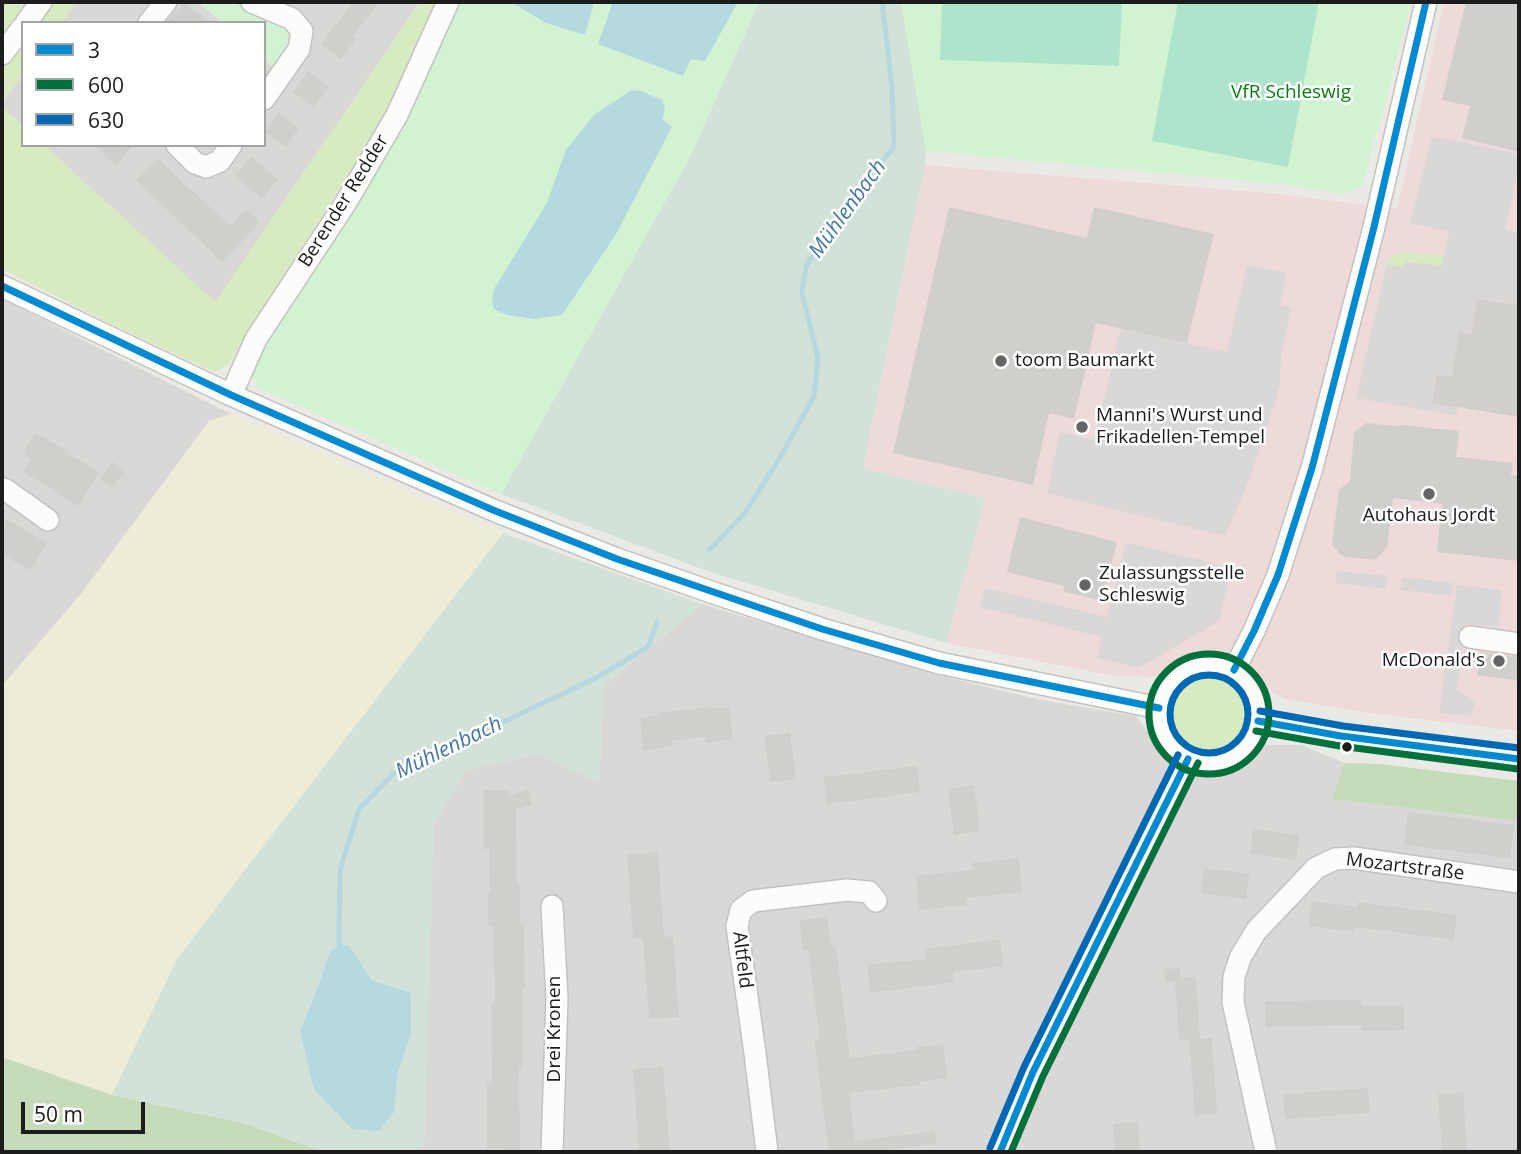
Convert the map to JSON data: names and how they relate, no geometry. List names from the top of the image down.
{
  "streets": {
    "street": [
      "Berender Redder",
      "Mozartstraße",
      "Altfeld",
      "Drei Kronen"
    ]
  },
  "water": ["Mühlenbach"],
  "parks": ["VfR Schleswig"],
  "places": [
    "toom Baumarkt",
    "Manni's Wurst und Frikadellen-Tempel",
    "Autohaus Jordt",
    "Zulassungsstelle Schleswig",
    "McDonald's"
  ],
  "lines": ["transit line 3", "transit line 600", "transit line 630"],
  "legend": ["3", "600", "630"],
  "scale_bar": "50 m"
}
